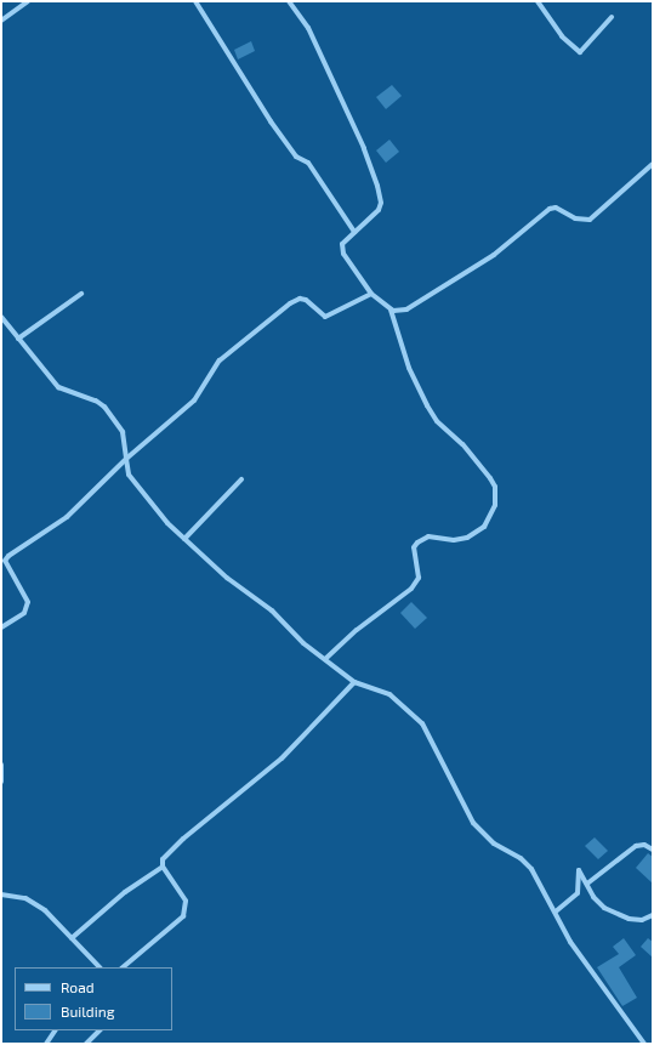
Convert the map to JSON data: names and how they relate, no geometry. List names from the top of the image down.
{
  "legend": ["Road", "Building"]
}
